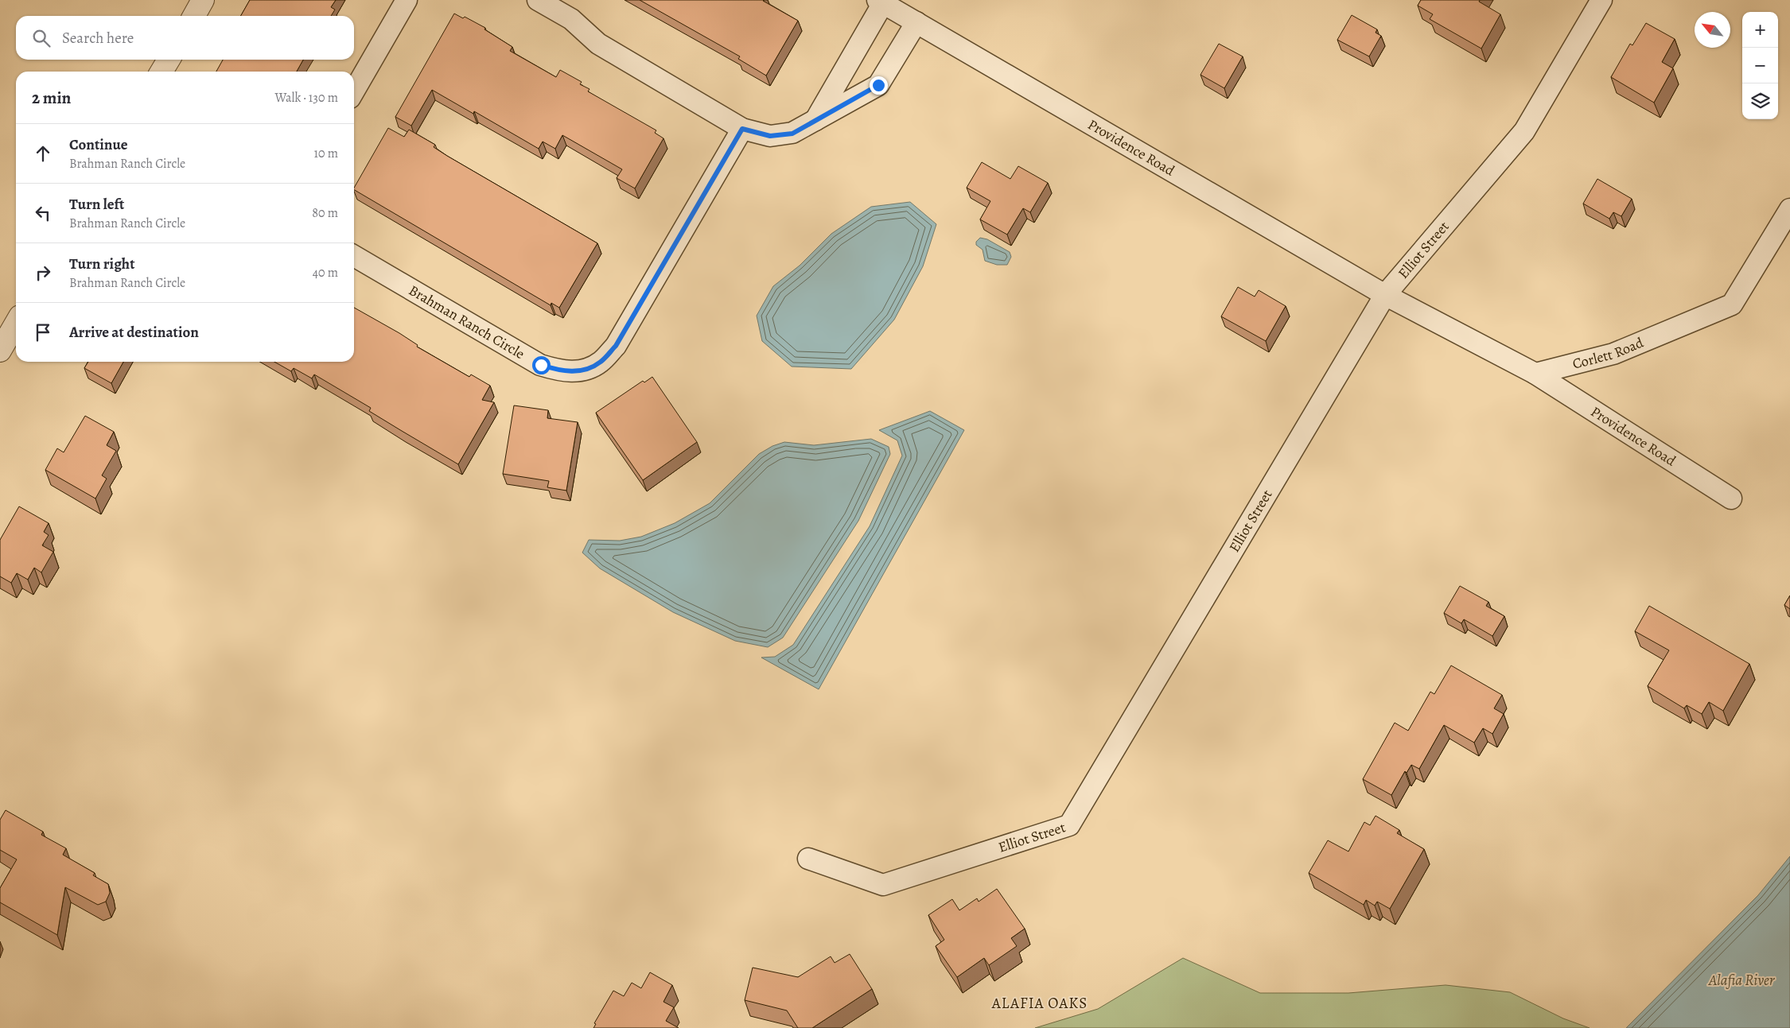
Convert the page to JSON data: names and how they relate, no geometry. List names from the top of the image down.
{
  "streets": {
    "street": [
      "Providence Road",
      "Elliot Street",
      "Brahman Ranch Circle",
      "Corlett Road"
    ]
  },
  "crossings": [
    ["Providence Road", "Elliot Street"],
    ["Providence Road", "Corlett Road"]
  ],
  "districts": ["ALAFIA OAKS"],
  "water": ["Alafia River"],
  "north": "top left",
  "page": {
    "map_buttons": ["+", "−"],
    "search": "Search here",
    "heading": ["2 min", "Walk · 130 m"],
    "list": [
      ["Continue", "Brahman Ranch Circle", "10 m"],
      ["Turn left", "Brahman Ranch Circle", "80 m"],
      ["Turn right", "Brahman Ranch Circle", "40 m"],
      "Arrive at destination"
    ]
  }
}
